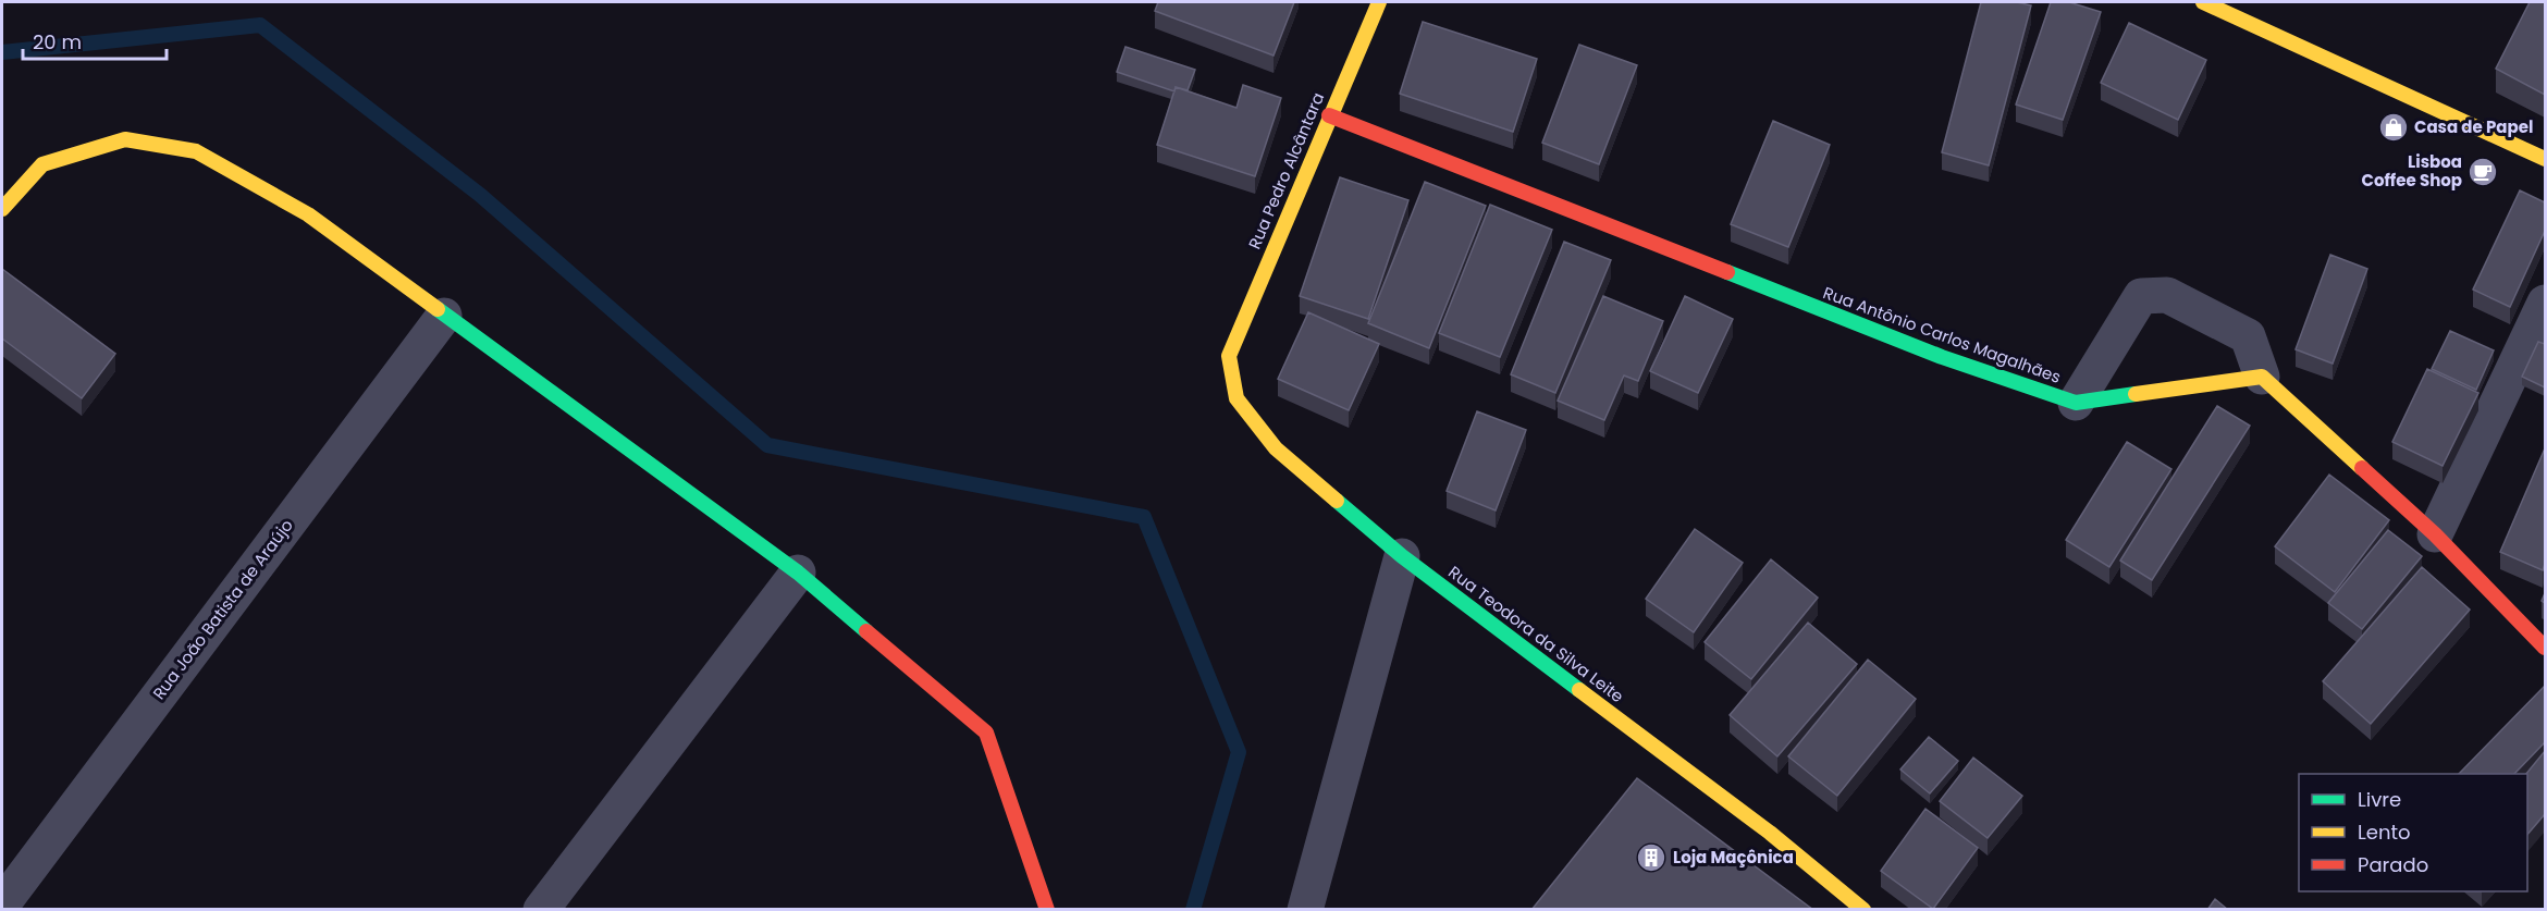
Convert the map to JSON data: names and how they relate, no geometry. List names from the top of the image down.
{
  "streets": {
    "street": [
      "Rua Pedro Alcântara",
      "Rua Antônio Carlos Magalhães",
      "Rua João Batista de Araújo",
      "Rua Teodora da Silva Leite"
    ]
  },
  "crossings": [
    ["Rua Pedro Alcântara", "Rua Antônio Carlos Magalhães"],
    ["Rua Pedro Alcântara", "Rua Teodora da Silva Leite"]
  ],
  "places": {
    "shop": ["Casa de Papel"],
    "cafe": ["Lisboa Coffee Shop"],
    "building": ["Loja Maçônica"]
  },
  "legend": ["Livre", "Lento", "Parado"],
  "scale_bar": "20 m"
}
